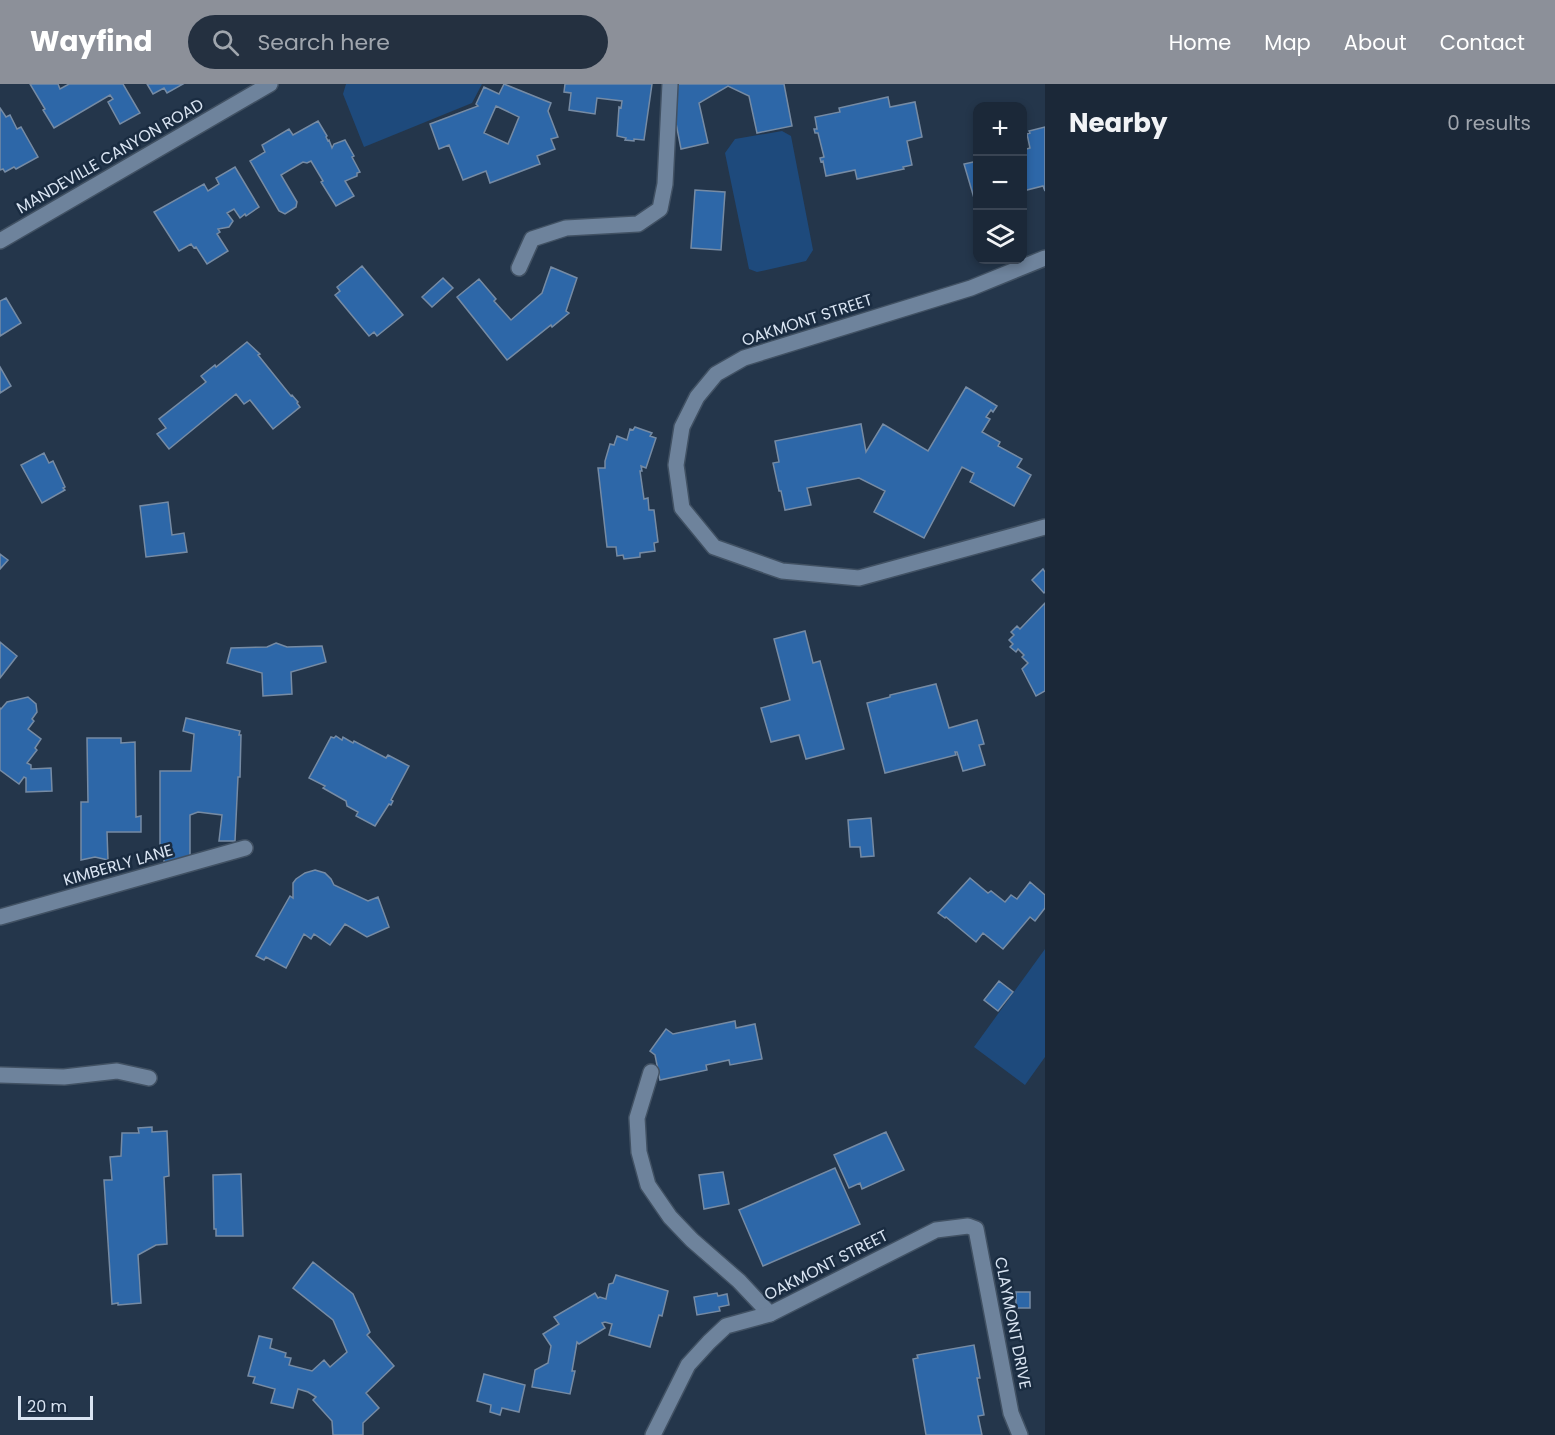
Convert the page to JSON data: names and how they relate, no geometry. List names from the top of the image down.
{
  "streets": {
    "street": [
      "MANDEVILLE CANYON ROAD",
      "OAKMONT STREET",
      "KIMBERLY LANE",
      "CLAYMONT DRIVE"
    ]
  },
  "crossings": [
    ["OAKMONT STREET", "CLAYMONT DRIVE"]
  ],
  "scale_bar": "20 m",
  "page": {
    "header": "Wayfind",
    "search": "Search here",
    "nav": [
      "Home",
      "Map",
      "About",
      "Contact"
    ],
    "heading": ["Nearby", "0 results"],
    "map_buttons": ["+", "−"],
    "scale": "20 m"
  }
}
